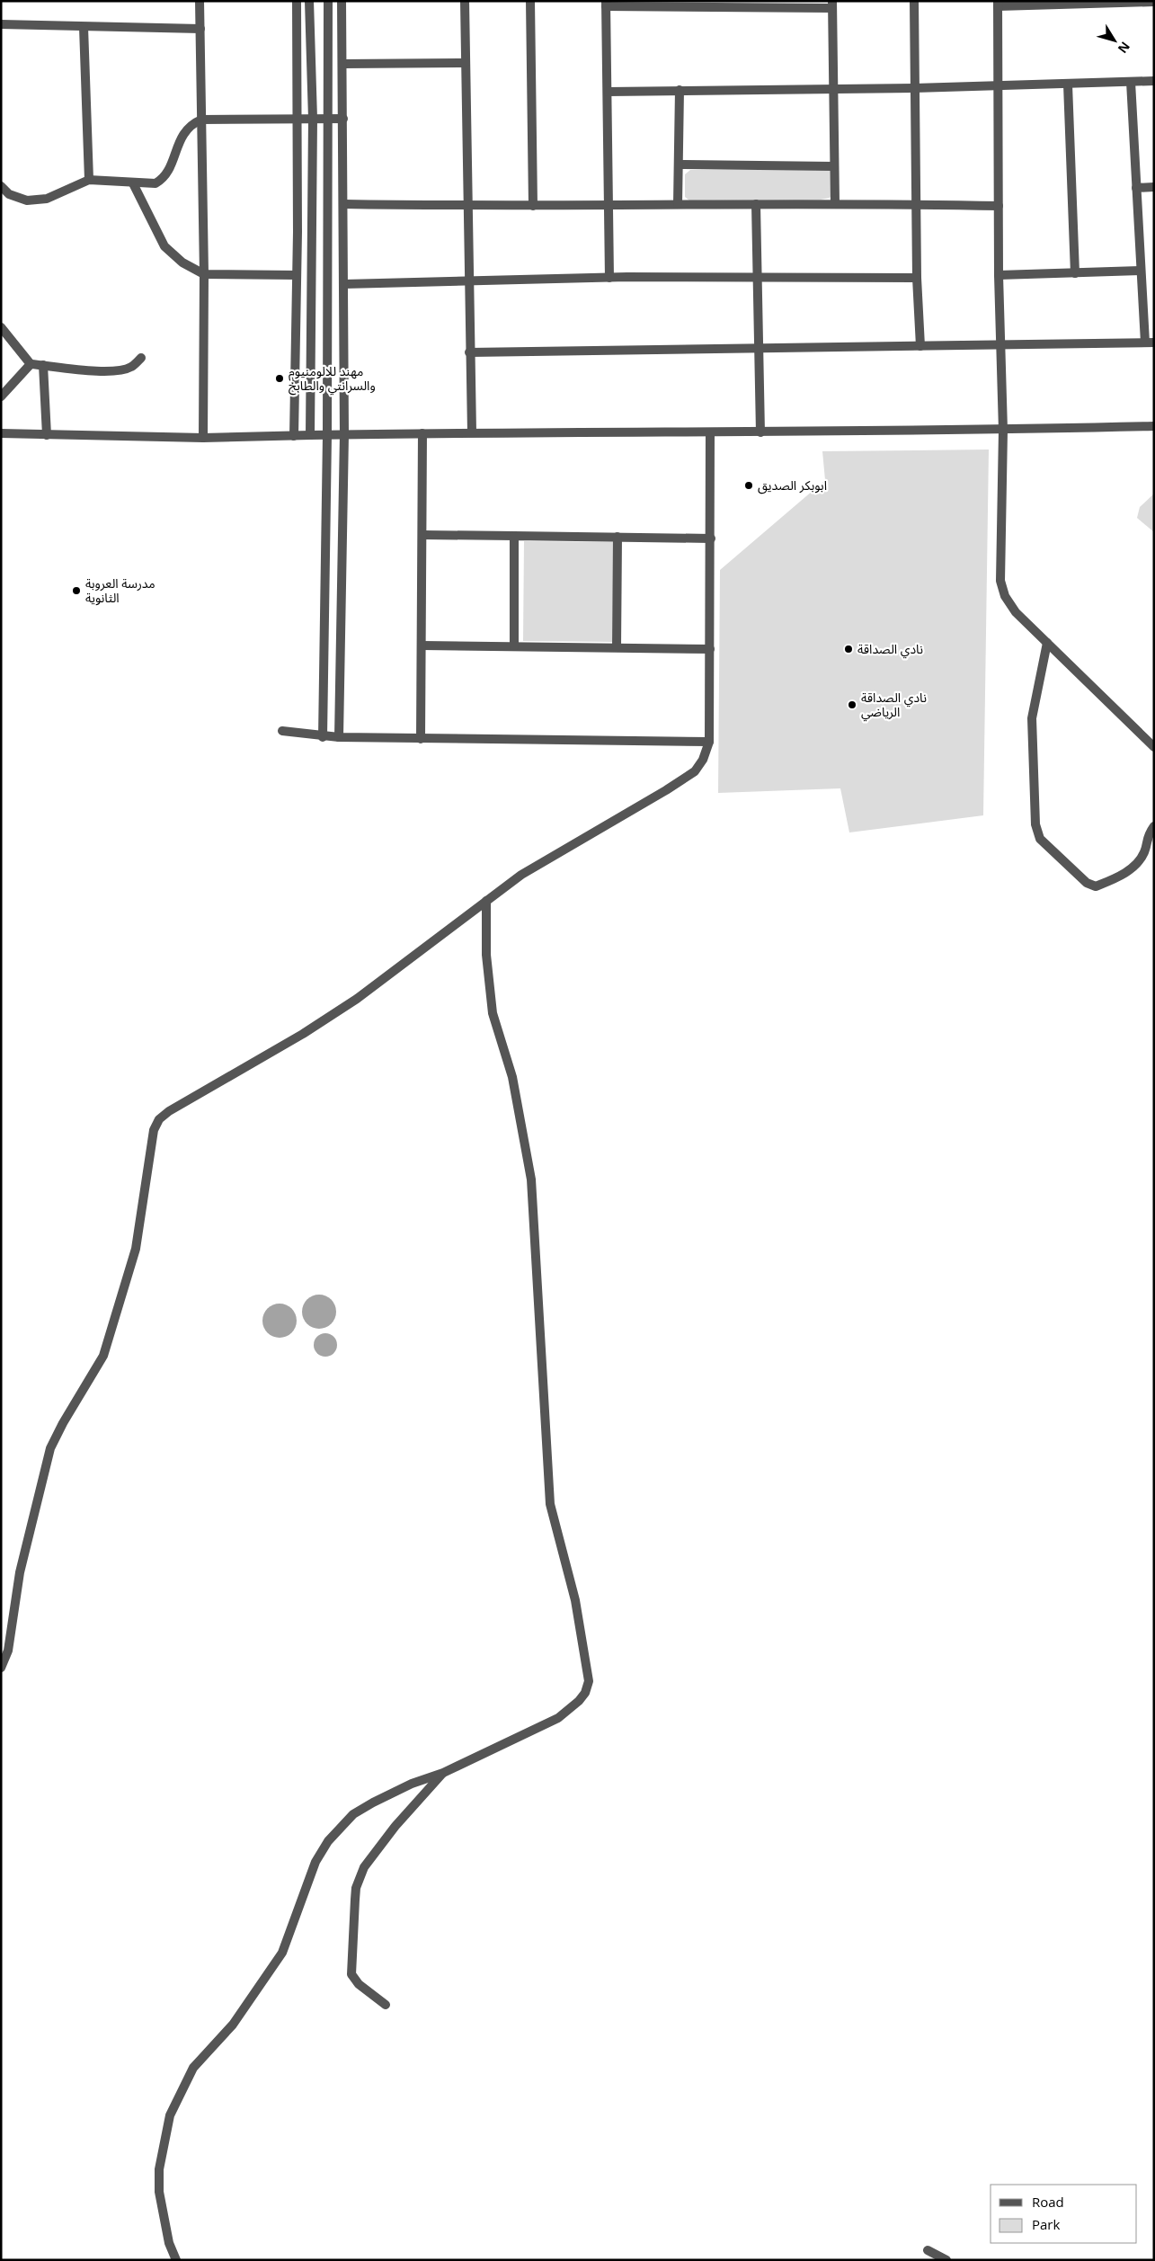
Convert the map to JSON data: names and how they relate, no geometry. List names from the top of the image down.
{
  "places": [
    "مهند للالومنيوم والسرانتي والطابخ",
    "ابوبكر الصديق",
    "مدرسة العروبة الثانوية",
    "نادي الصداقة",
    "نادي الصداقة الرياضي"
  ],
  "legend": ["Road", "Park"],
  "north": "bottom right"
}
